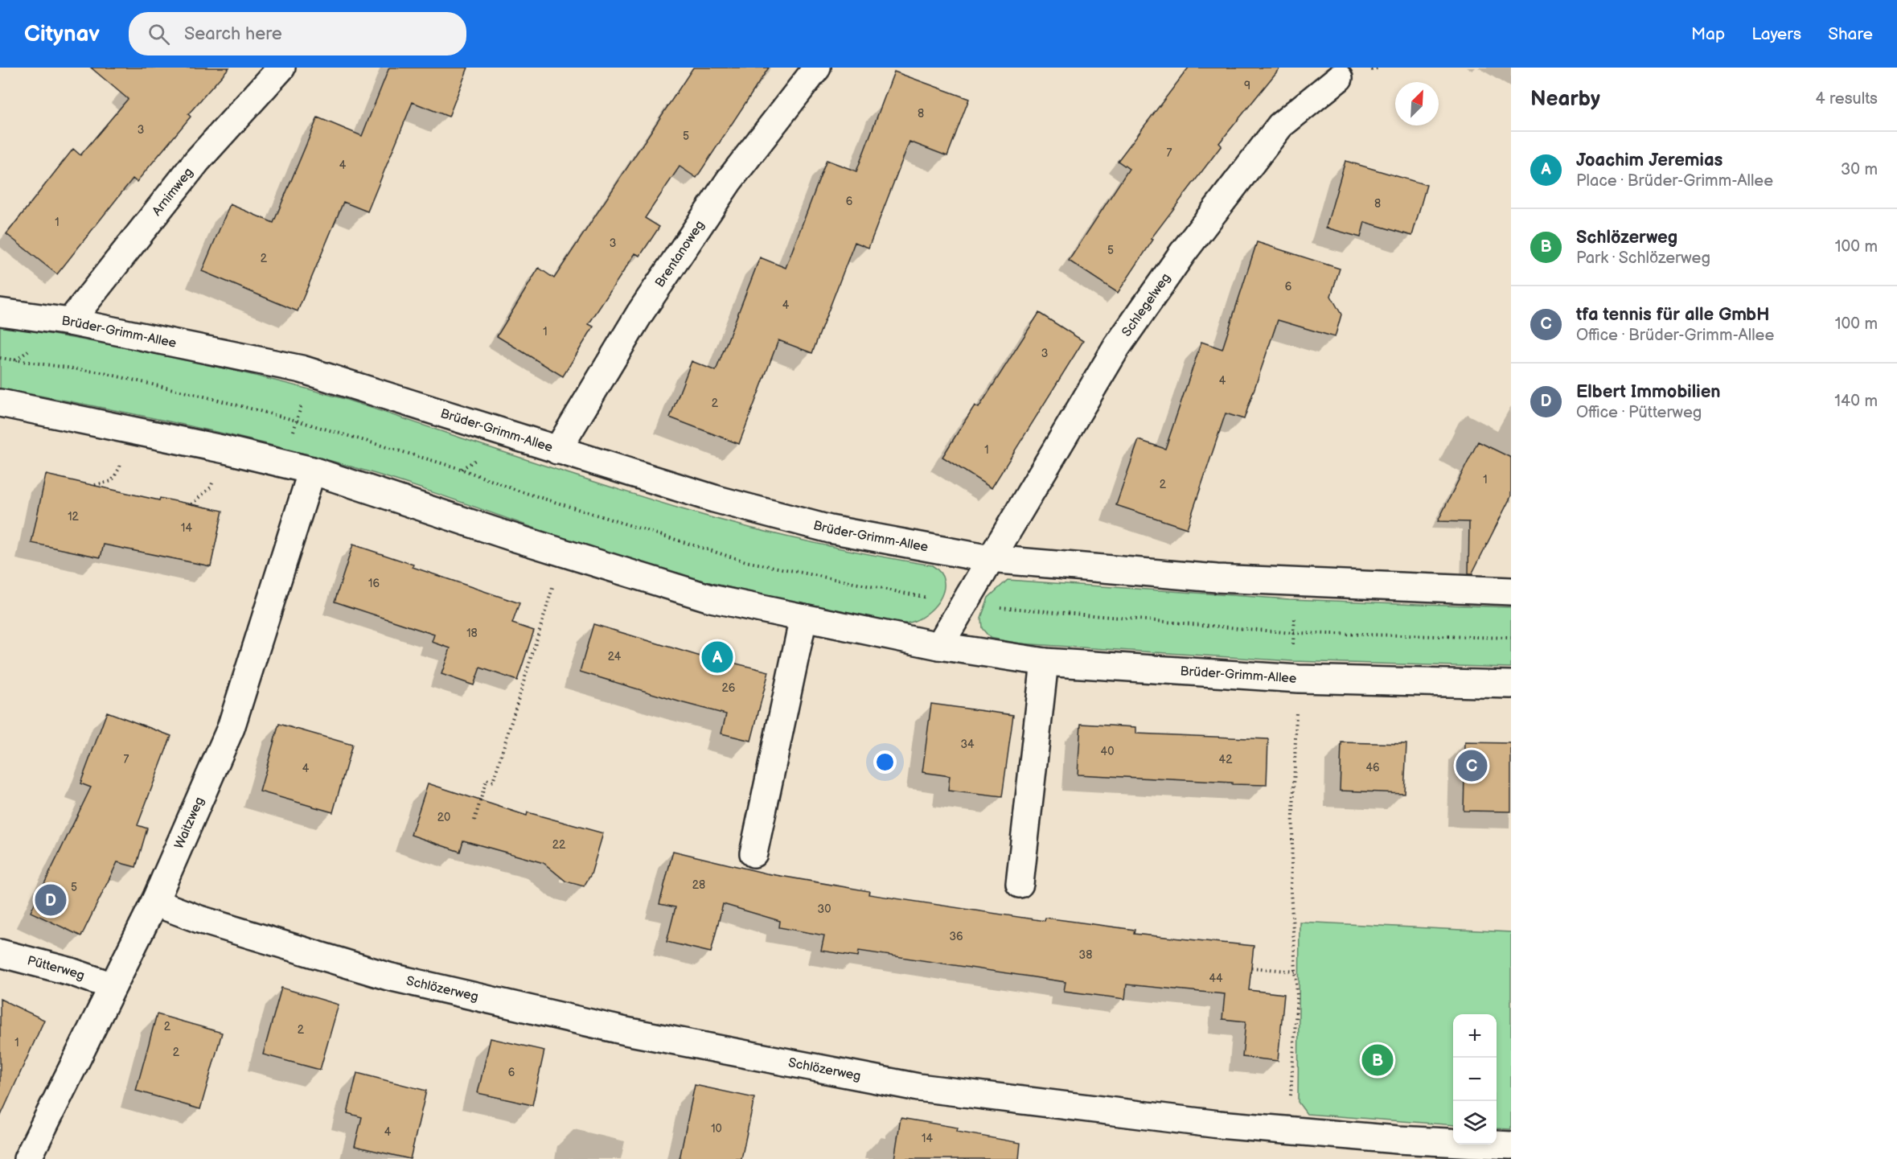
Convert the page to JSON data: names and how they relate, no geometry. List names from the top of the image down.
{
  "streets": {
    "street": [
      "Arnimweg",
      "Brentanoweg",
      "Schlegelweg",
      "Brüder-Grimm-Allee",
      "Waitzweg",
      "Pütterweg",
      "Schlözerweg"
    ]
  },
  "crossings": [
    ["Arnimweg", "Brüder-Grimm-Allee"],
    ["Brentanoweg", "Brüder-Grimm-Allee"],
    ["Schlegelweg", "Brüder-Grimm-Allee"],
    ["Brüder-Grimm-Allee", "Waitzweg"],
    ["Waitzweg", "Pütterweg"],
    ["Waitzweg", "Schlözerweg"]
  ],
  "house_numbers": [
    "9",
    "8",
    "3",
    "5",
    "7",
    "4",
    "6",
    "8",
    "1",
    "3",
    "5",
    "2",
    "6",
    "4",
    "1",
    "3",
    "4",
    "2",
    "1",
    "1",
    "2",
    "12",
    "14",
    "16",
    "18",
    "24",
    "26",
    "34",
    "40",
    "7",
    "42",
    "46",
    "4",
    "20",
    "22",
    "28",
    "5",
    "30",
    "36",
    "38",
    "44",
    "2",
    "2",
    "1",
    "2",
    "6",
    "10",
    "4",
    "14"
  ],
  "north": "top right",
  "page": {
    "header": "Citynav",
    "search": "Search here",
    "nav": ["Map", "Layers", "Share"],
    "heading": ["Nearby", "4 results"],
    "list": [
      {
        "mark": "A",
        "name": "Joachim Jeremias",
        "note": "Place · Brüder-Grimm-Allee",
        "value": "30 m"
      },
      {
        "mark": "B",
        "name": "Schlözerweg",
        "note": "Park · Schlözerweg",
        "value": "100 m"
      },
      {
        "mark": "C",
        "name": "tfa tennis für alle GmbH",
        "note": "Office · Brüder-Grimm-Allee",
        "value": "100 m"
      },
      {
        "mark": "D",
        "name": "Elbert Immobilien",
        "note": "Office · Pütterweg",
        "value": "140 m"
      }
    ],
    "pins": [
      "A",
      "C",
      "D",
      "B"
    ],
    "map_buttons": ["+", "−"]
  }
}
